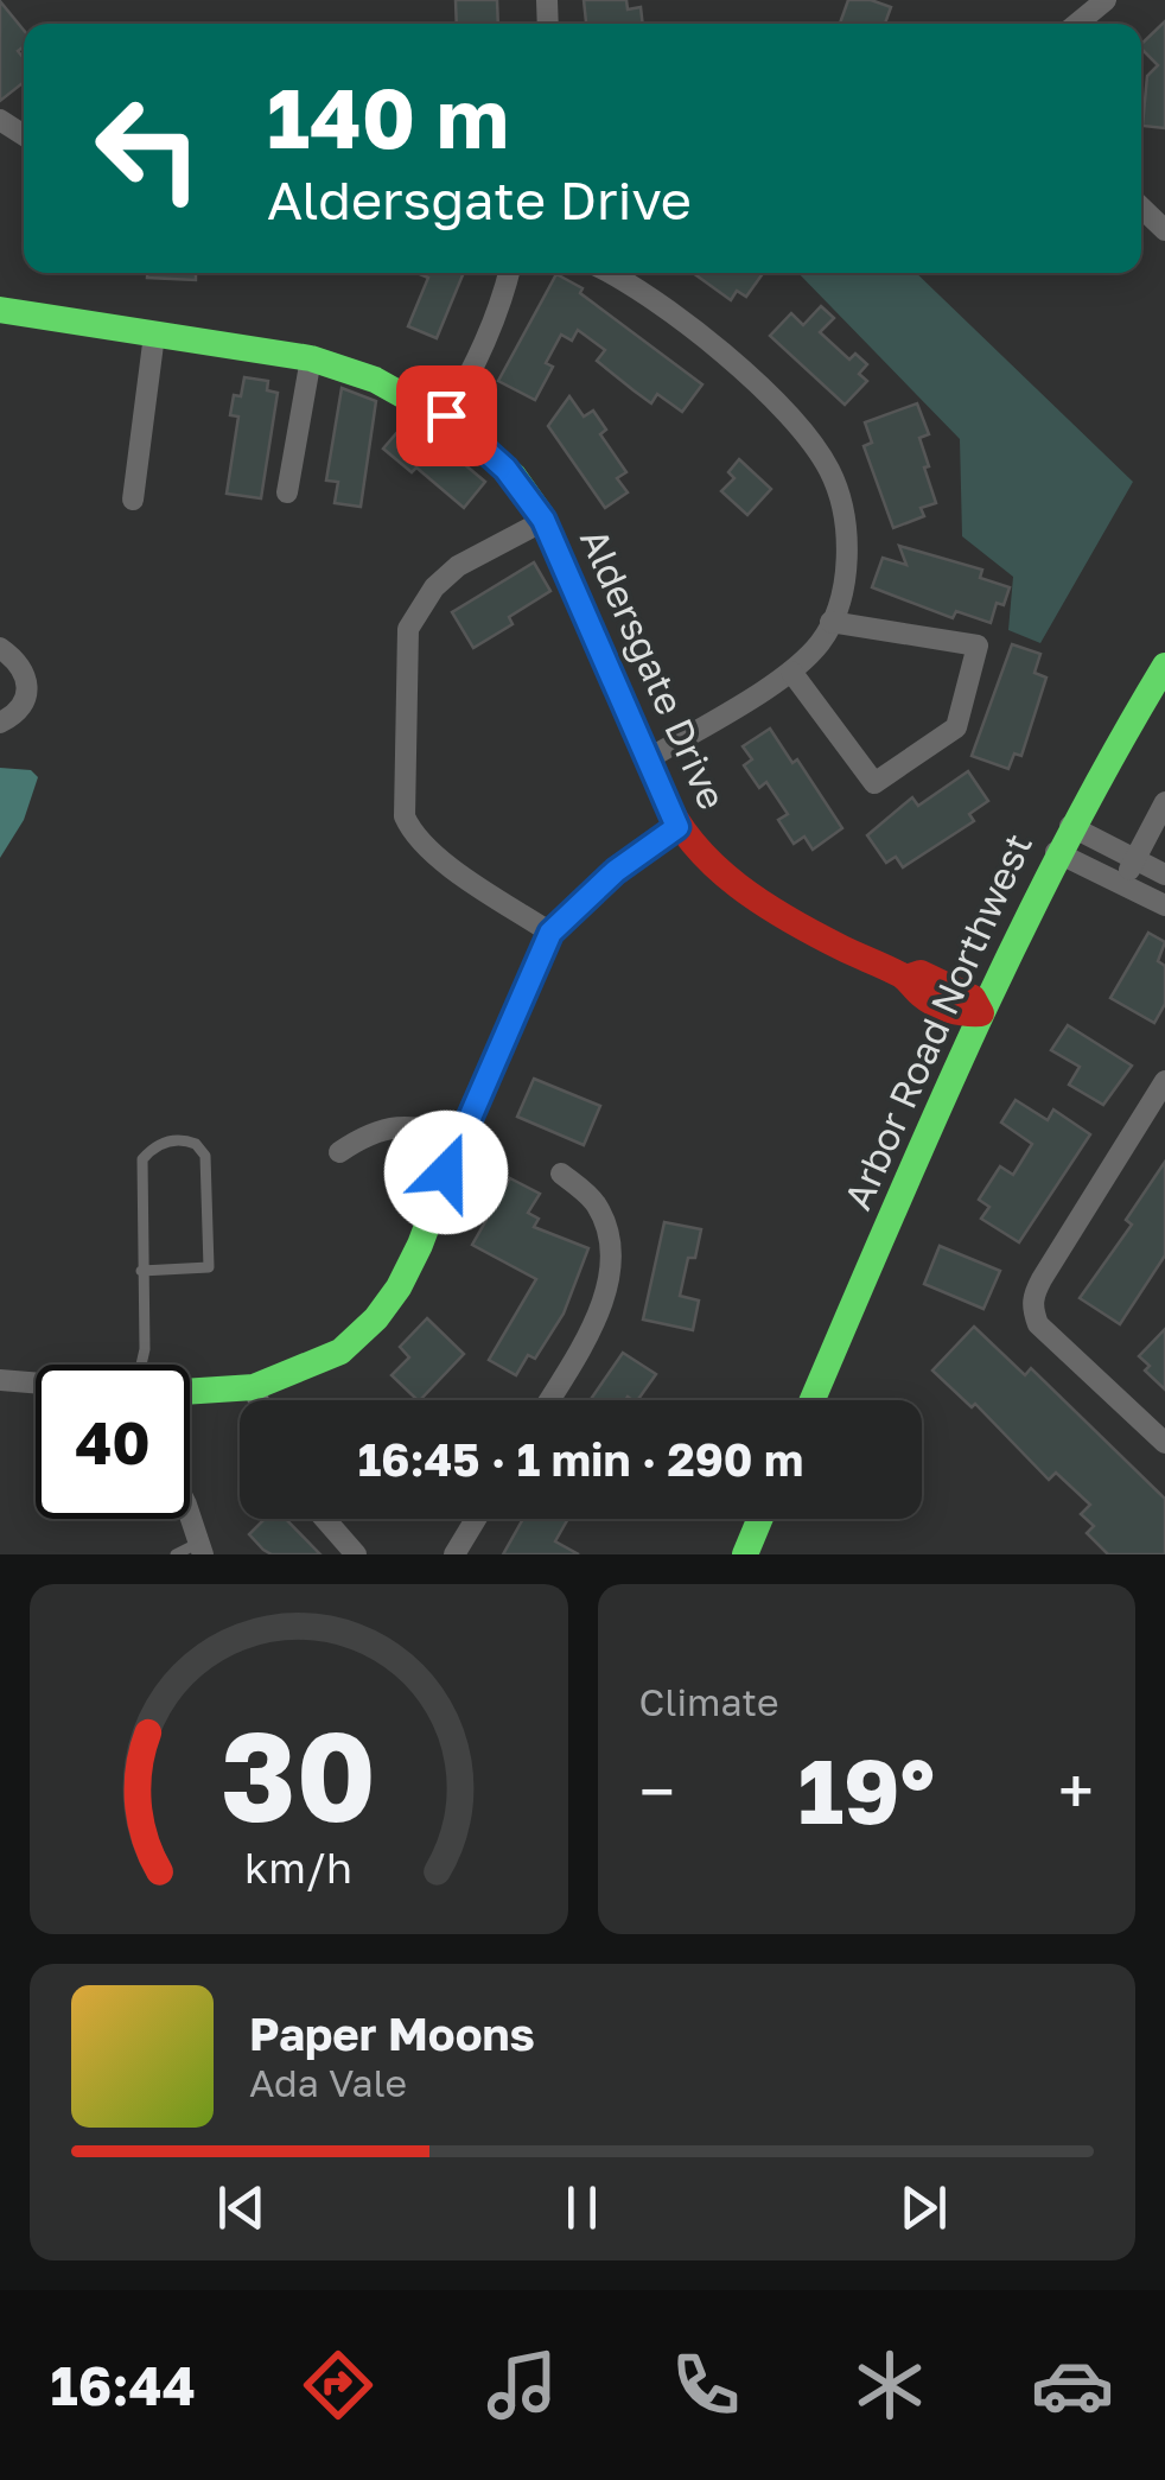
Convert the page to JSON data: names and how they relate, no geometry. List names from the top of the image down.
{
  "streets": {
    "street": ["Aldersgate Drive", "Arbor Road Northwest"]
  },
  "crossings": [
    ["Aldersgate Drive", "Arbor Road Northwest"]
  ],
  "page": {
    "turn": ["140 m", "Aldersgate Drive"],
    "limit": "40",
    "trip": "16:45 · 1 min · 290 m",
    "tile": "Climate",
    "heat": ["−", "19°", "+"],
    "song": ["Paper Moons", "Ada Vale"],
    "tabs": "16:44",
    "gauge": ["30", "km/h"]
  }
}
